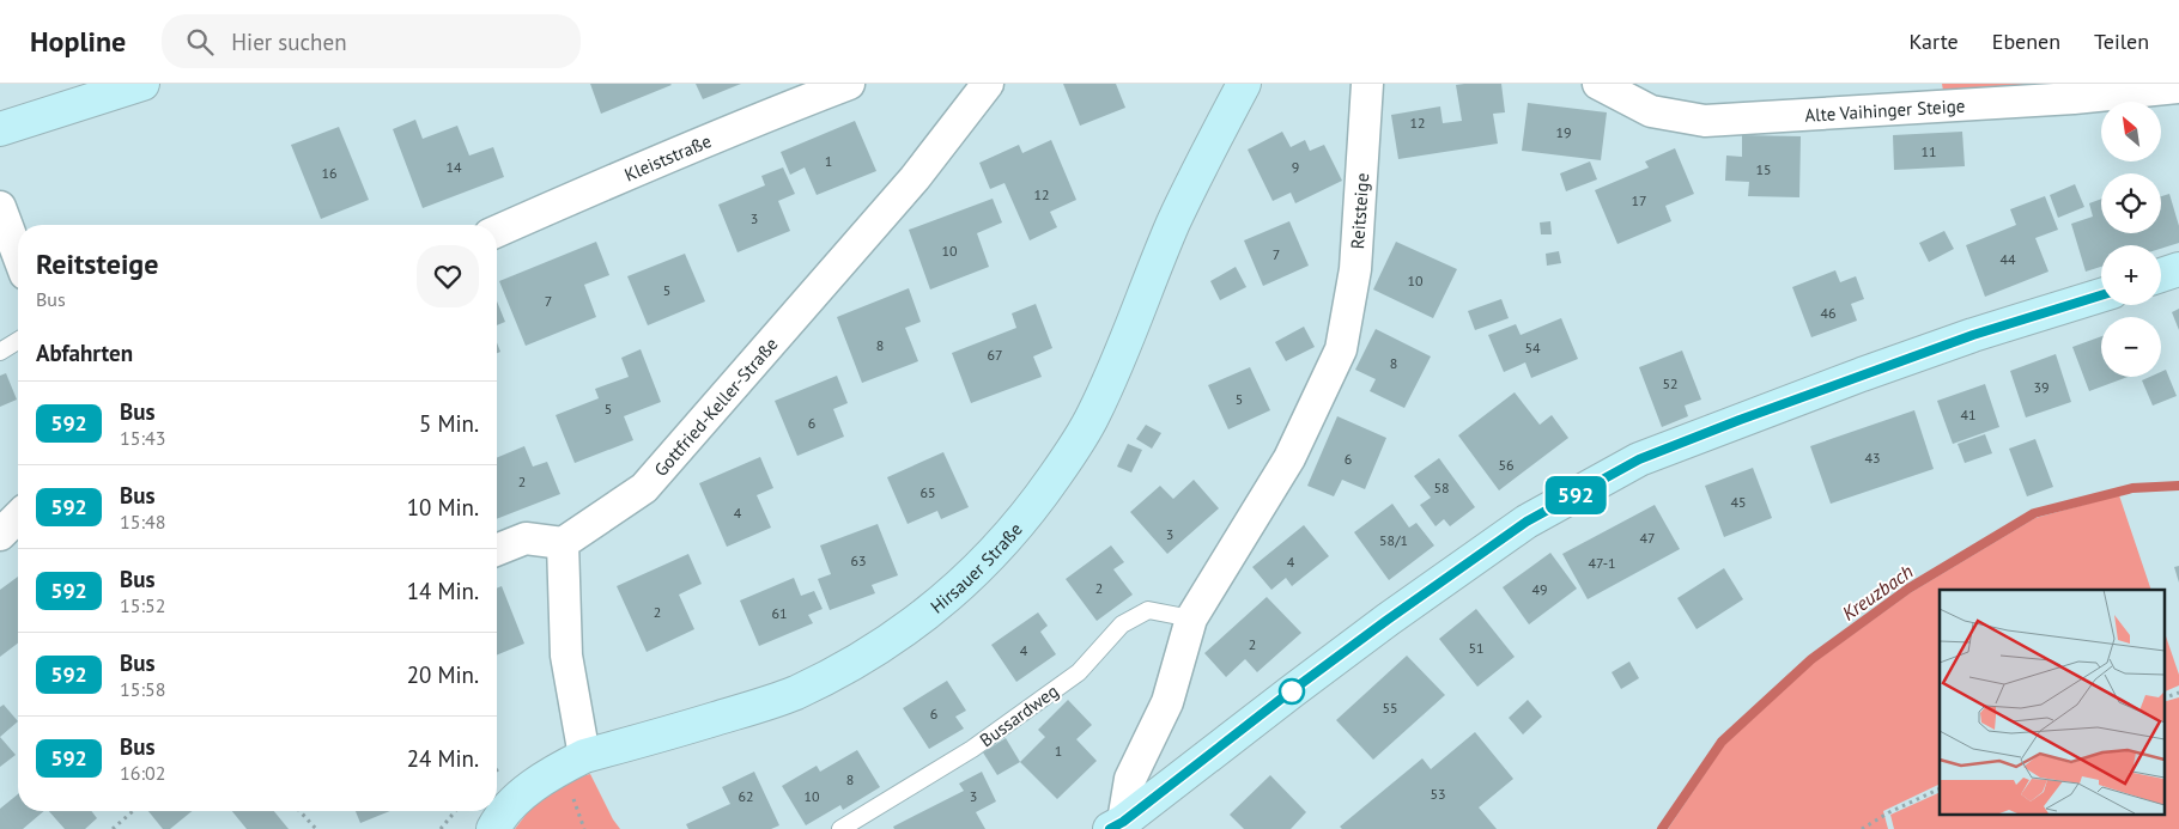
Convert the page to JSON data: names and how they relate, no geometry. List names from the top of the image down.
{
  "streets": {
    "main road": ["Hirsauer Straße"],
    "street": [
      "Alte Vaihinger Steige",
      "Kleiststraße",
      "Reitsteige",
      "Gottfried-Keller-Straße"
    ],
    "lane": ["Bussardweg"]
  },
  "crossings": [
    ["Reitsteige", "Bussardweg"]
  ],
  "water": ["Kreuzbach"],
  "lines": ["bus line 592"],
  "house_numbers": [
    "12",
    "19",
    "11",
    "1",
    "14",
    "9",
    "15",
    "16",
    "12",
    "17",
    "3",
    "10",
    "7",
    "44",
    "10",
    "5",
    "7",
    "46",
    "8",
    "54",
    "67",
    "8",
    "52",
    "39",
    "5",
    "5",
    "41",
    "6",
    "43",
    "6",
    "56",
    "2",
    "58",
    "65",
    "45",
    "4",
    "3",
    "47",
    "58/1",
    "63",
    "4",
    "47-1",
    "2",
    "49",
    "2",
    "61",
    "2",
    "51",
    "4",
    "55",
    "6",
    "1",
    "8",
    "53",
    "62",
    "10",
    "3"
  ],
  "north": "top left",
  "page": {
    "header": "Hopline",
    "search": "Hier suchen",
    "nav": ["Karte", "Ebenen", "Teilen"],
    "on_map": "592",
    "map_buttons": ["+", "−"],
    "heading": [
      ["Reitsteige", "Bus"],
      "Abfahrten"
    ],
    "list": [
      {
        "mark": "592",
        "name": "Bus",
        "note": "15:43",
        "value": "5 Min."
      },
      {
        "mark": "592",
        "name": "Bus",
        "note": "15:48",
        "value": "10 Min."
      },
      {
        "mark": "592",
        "name": "Bus",
        "note": "15:52",
        "value": "14 Min."
      },
      {
        "mark": "592",
        "name": "Bus",
        "note": "15:58",
        "value": "20 Min."
      },
      {
        "mark": "592",
        "name": "Bus",
        "note": "16:02",
        "value": "24 Min."
      }
    ]
  }
}
